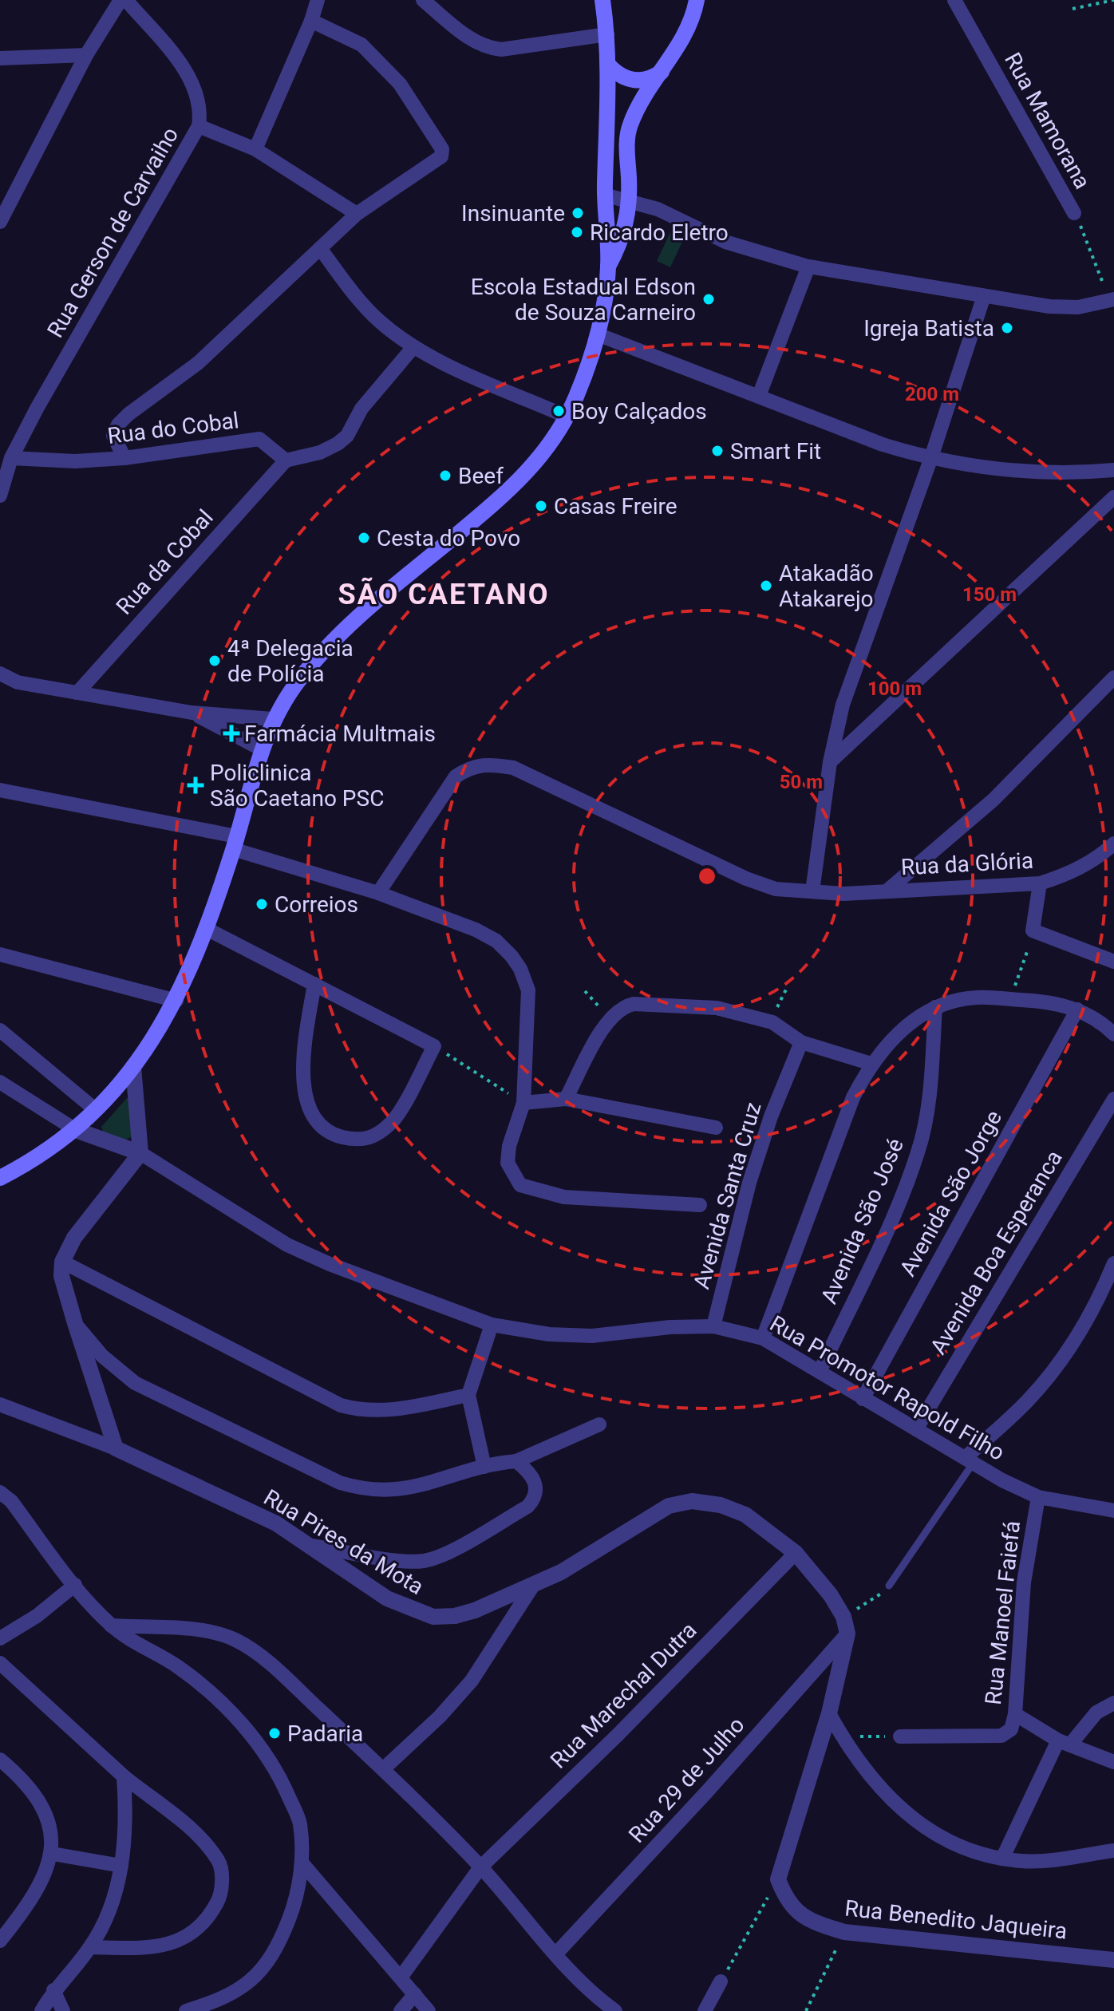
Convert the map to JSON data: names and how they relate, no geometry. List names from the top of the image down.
{
  "streets": {
    "street": [
      "Rua Mamorana",
      "Rua Gerson de Carvaiho",
      "Rua do Cobal",
      "Rua da Cobal",
      "Rua da Glória",
      "Avenida São Jorge",
      "Avenida Santa Cruz",
      "Avenida São José",
      "Avenida Boa Esperanca",
      "Rua Promotor Rapold Filho",
      "Rua Pires da Mota",
      "Rua Manoel Faiefá",
      "Rua Marechal Dutra",
      "Rua 29 de Julho",
      "Rua Benedito Jaqueira"
    ]
  },
  "crossings": [
    ["Rua Gerson de Carvaiho", "Rua do Cobal"],
    ["Rua do Cobal", "Rua da Cobal"],
    ["Avenida São Jorge", "Rua Promotor Rapold Filho"],
    ["Avenida Santa Cruz", "Rua Promotor Rapold Filho"],
    ["Avenida São José", "Rua Promotor Rapold Filho"],
    ["Avenida Boa Esperanca", "Rua Promotor Rapold Filho"],
    ["Rua Promotor Rapold Filho", "Rua Manoel Faiefá"],
    ["Rua Pires da Mota", "Rua Marechal Dutra"],
    ["Rua Pires da Mota", "Rua 29 de Julho"]
  ],
  "districts": ["SÃO CAETANO"],
  "places": {
    "other": [
      "Insinuante",
      "Ricardo Eletro",
      "Escola Estadual Edson de Souza Carneiro",
      "Igreja Batista",
      "Boy Calçados",
      "Smart Fit",
      "Beef",
      "Casas Freire",
      "Cesta do Povo",
      "Atakadão Atakarejo",
      "4ª Delegacia de Polícia",
      "Correios",
      "Padaria"
    ],
    "health": ["Farmácia Multmais", "Policlinica São Caetano PSC"]
  },
  "rings": [
    "200 m",
    "150 m",
    "100 m",
    "50 m"
  ]
}
